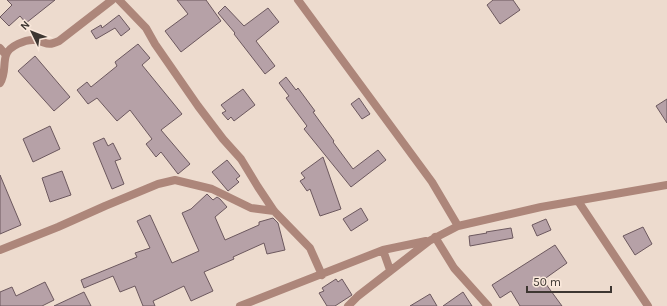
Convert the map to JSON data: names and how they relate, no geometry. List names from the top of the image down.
{
  "scale_bar": "50 m",
  "north": "top left"
}
